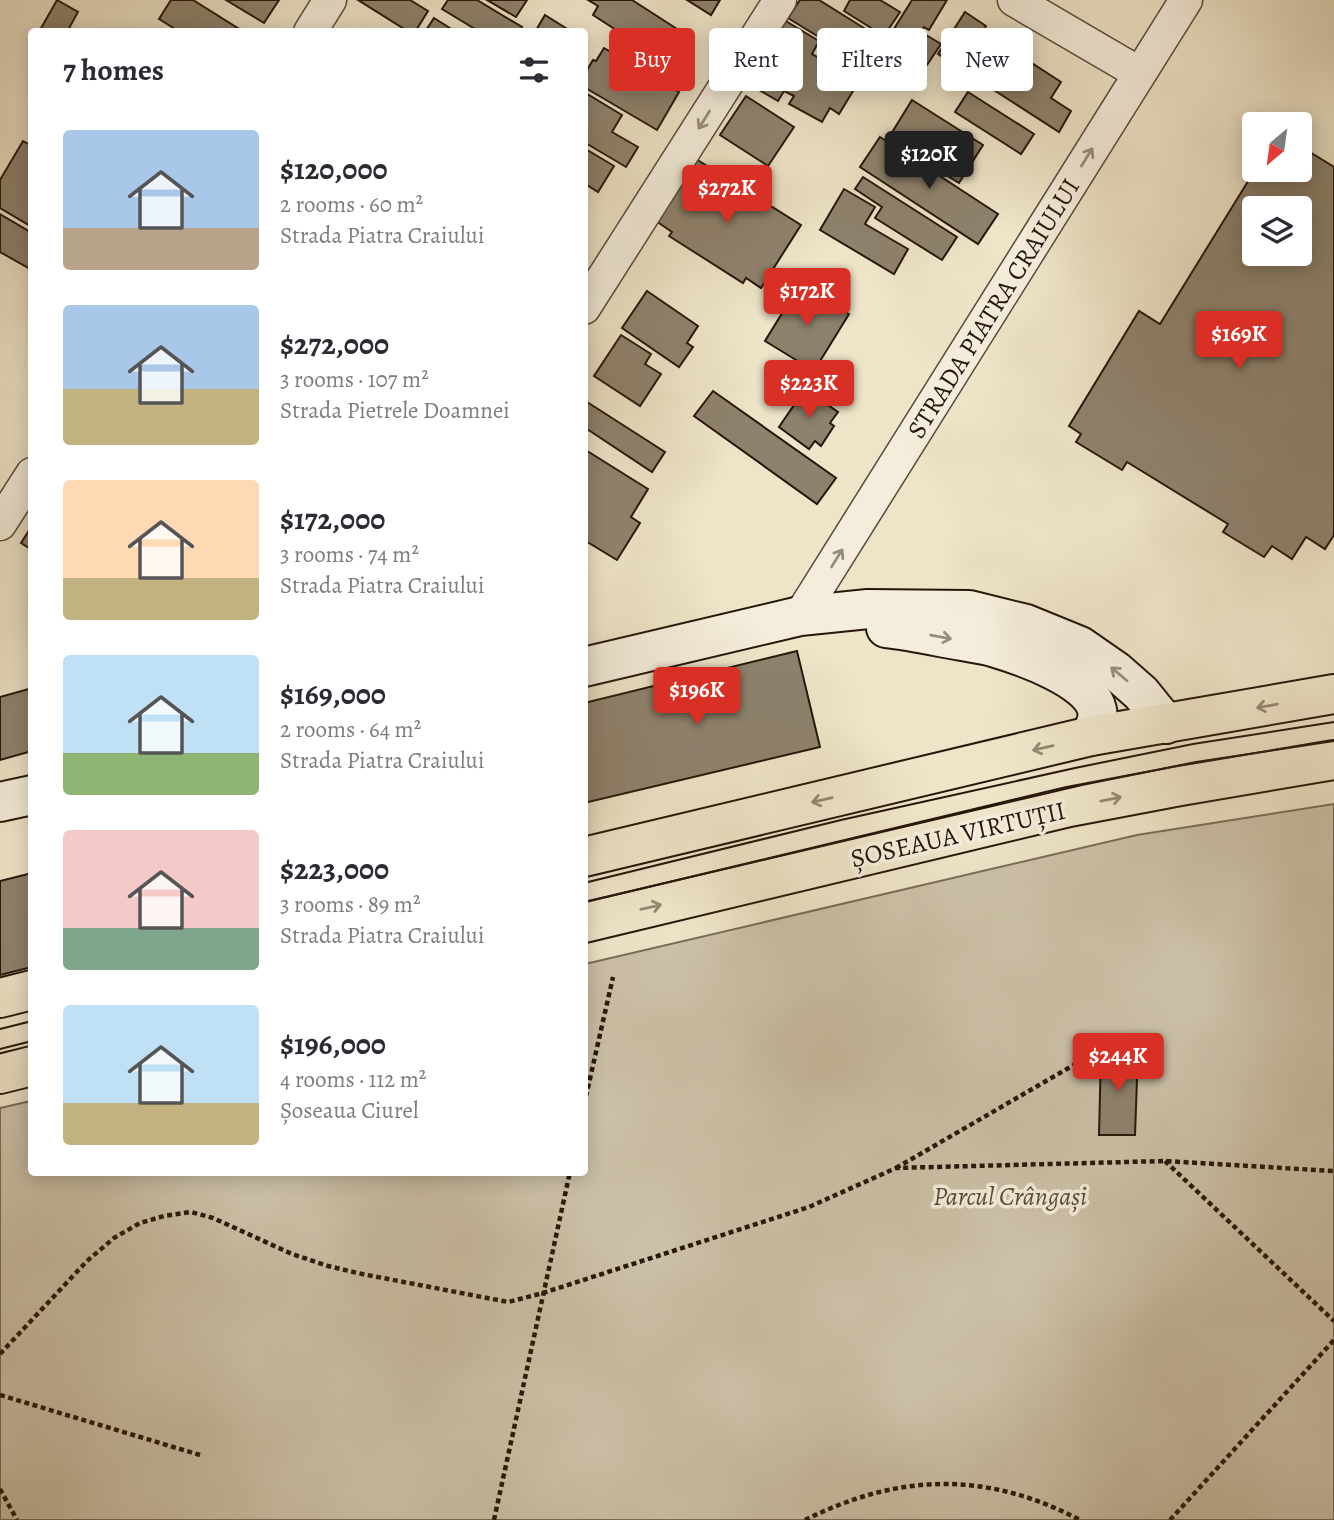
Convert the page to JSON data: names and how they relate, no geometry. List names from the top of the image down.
{
  "streets": {
    "main road": ["ȘOSEAUA VIRTUȚII"],
    "street": ["STRADA PIATRA CRAIULUI"]
  },
  "one_way": ["STRADA PIATRA CRAIULUI"],
  "parks": ["Parcul Crângași"],
  "north": "bottom left",
  "page": {
    "chip": [
      "Buy",
      "Rent",
      "Filters",
      "New"
    ],
    "heading": "7 homes",
    "list": [
      {
        "name": "$120,000",
        "note": "2 rooms · 60 m² · Strada Piatra Craiului"
      },
      {
        "name": "$272,000",
        "note": "3 rooms · 107 m² · Strada Pietrele Doamnei"
      },
      {
        "name": "$172,000",
        "note": "3 rooms · 74 m² · Strada Piatra Craiului"
      },
      {
        "name": "$169,000",
        "note": "2 rooms · 64 m² · Strada Piatra Craiului"
      },
      {
        "name": "$223,000",
        "note": "3 rooms · 89 m² · Strada Piatra Craiului"
      },
      {
        "name": "$196,000",
        "note": "4 rooms · 112 m² · Șoseaua Ciurel"
      }
    ],
    "price": [
      "$120K",
      "$272K",
      "$172K",
      "$169K",
      "$223K",
      "$196K",
      "$244K"
    ]
  }
}
